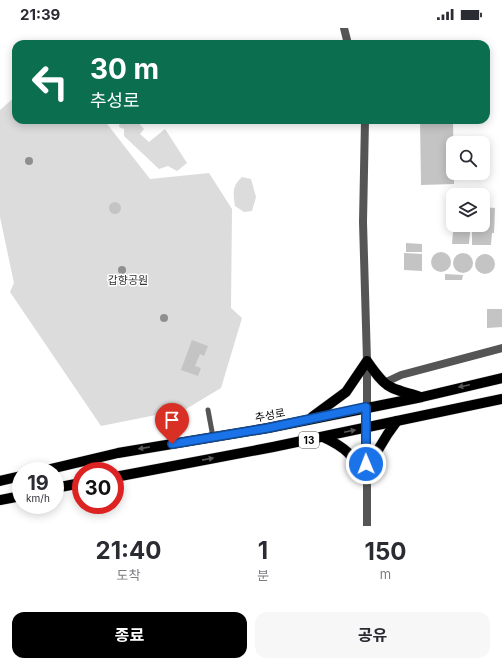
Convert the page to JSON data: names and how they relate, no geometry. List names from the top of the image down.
{
  "streets": {
    "main road": ["추성로", "13"]
  },
  "parks": ["갑향공원"],
  "page": {
    "status": "21:39",
    "turn": ["30 m", "추성로"],
    "speed": "19 km/h",
    "limit": "30",
    "eta": [
      "21:40",
      "도착",
      "1",
      "분",
      "150",
      "m"
    ],
    "buttons": ["종료", "공유"]
  }
}
